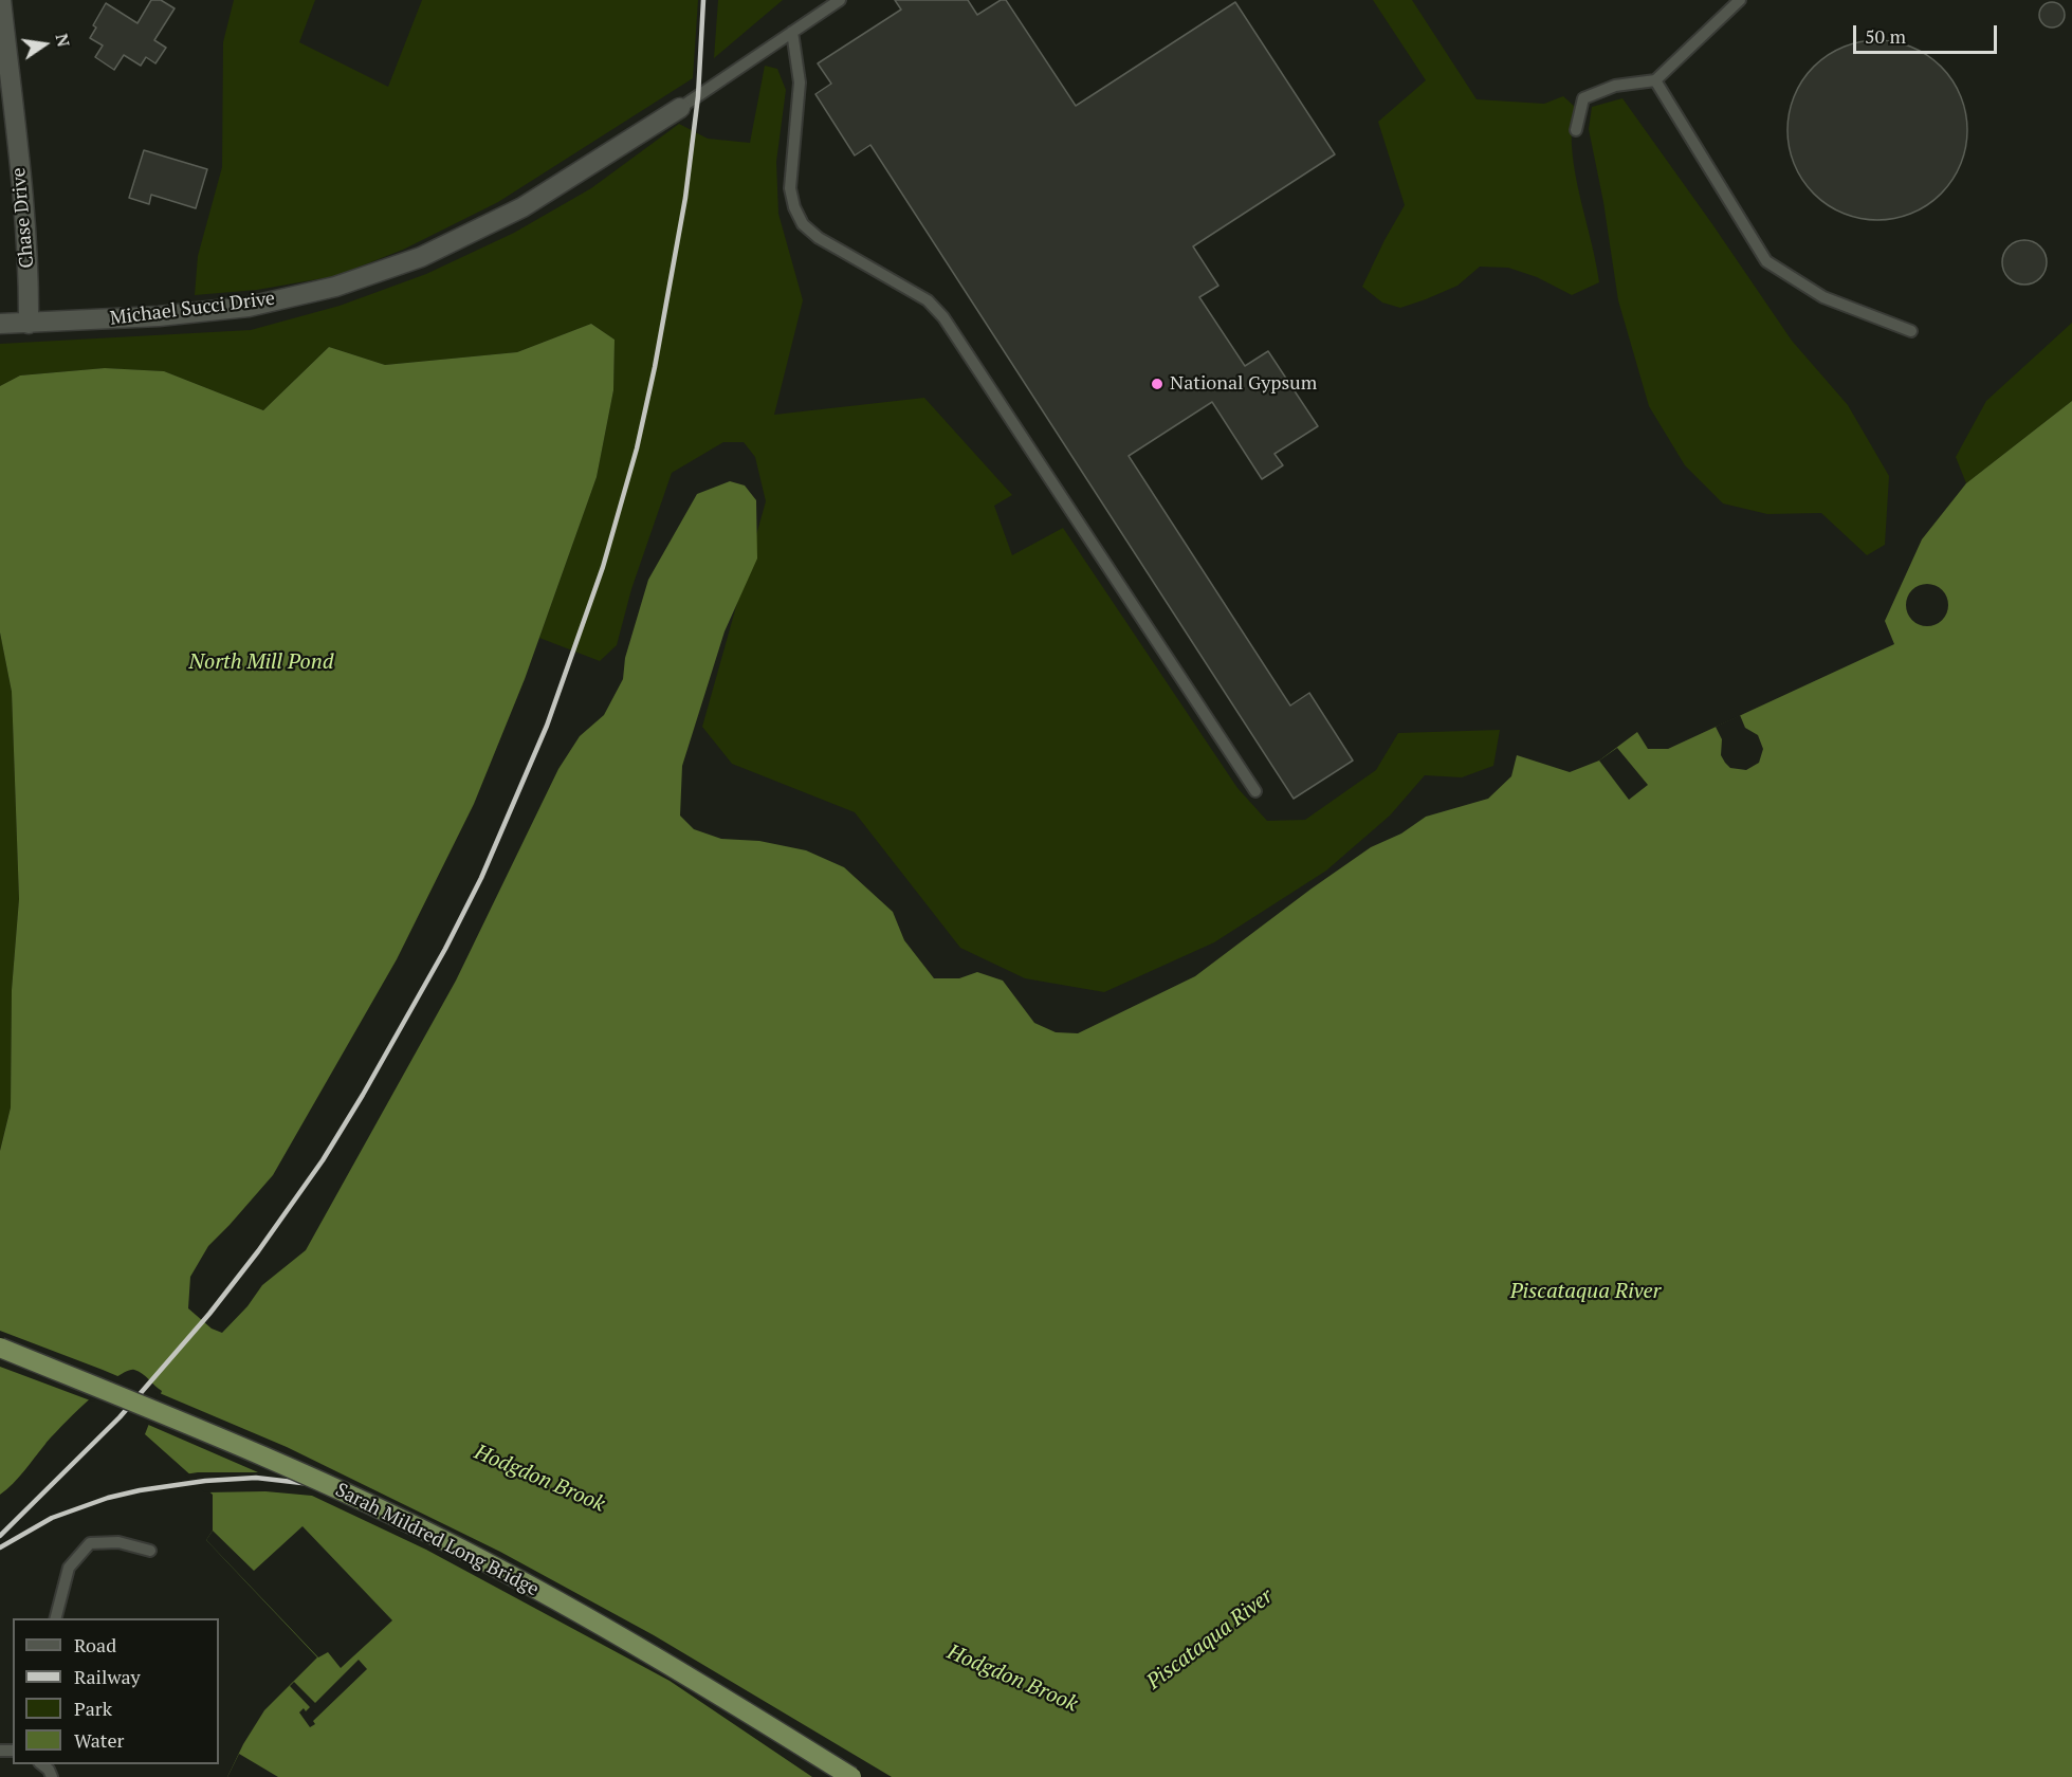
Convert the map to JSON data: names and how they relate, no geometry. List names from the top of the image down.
{
  "streets": {
    "main road": ["Sarah Mildred Long Bridge"],
    "street": ["Chase Drive", "Michael Succi Drive"]
  },
  "crossings": [
    ["Chase Drive", "Michael Succi Drive"]
  ],
  "water": ["North Mill Pond", "Piscataqua River", "Hodgdon Brook"],
  "places": ["National Gypsum"],
  "legend": [
    "Road",
    "Railway",
    "Park",
    "Water"
  ],
  "scale_bar": "50 m",
  "north": "right"
}
